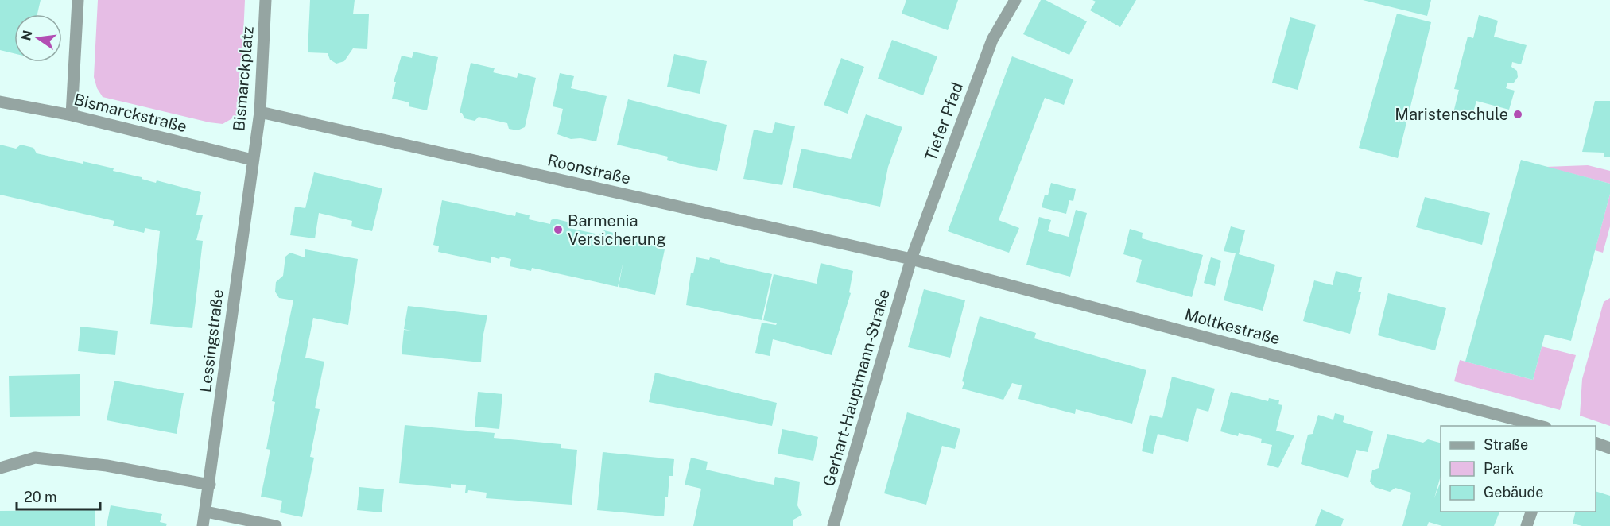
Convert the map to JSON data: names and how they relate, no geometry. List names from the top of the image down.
{
  "streets": {
    "street": [
      "Bismarckplatz",
      "Bismarckstraße",
      "Tiefer Pfad",
      "Roonstraße",
      "Moltkestraße",
      "Lessingstraße",
      "Gerhart-Hauptmann-Straße"
    ]
  },
  "crossings": [
    ["Bismarckplatz", "Bismarckstraße"],
    ["Bismarckplatz", "Roonstraße"],
    ["Bismarckplatz", "Lessingstraße"],
    ["Bismarckstraße", "Lessingstraße"],
    ["Tiefer Pfad", "Roonstraße"],
    ["Tiefer Pfad", "Moltkestraße"],
    ["Tiefer Pfad", "Gerhart-Hauptmann-Straße"],
    ["Roonstraße", "Moltkestraße"],
    ["Roonstraße", "Gerhart-Hauptmann-Straße"],
    ["Moltkestraße", "Gerhart-Hauptmann-Straße"]
  ],
  "places": ["Maristenschule", "Barmenia Versicherung"],
  "legend": ["Straße", "Park", "Gebäude"],
  "scale_bar": "20 m",
  "north": "left"
}
